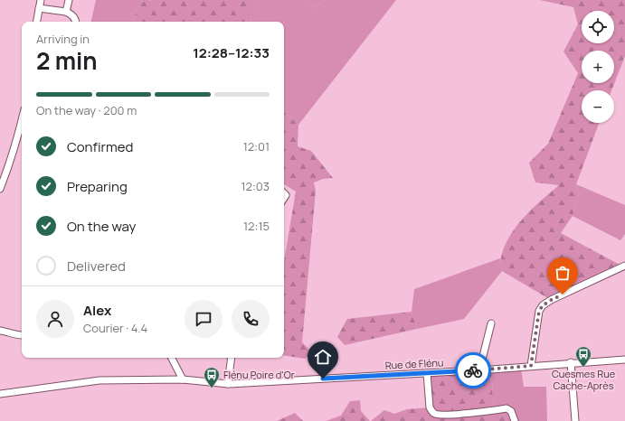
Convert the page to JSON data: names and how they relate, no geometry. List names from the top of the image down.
{
  "streets": {
    "street": ["Rue de Flénu"]
  },
  "places": {
    "bus stop": ["Cuesmes Rue Cache-Après", "Flénu Poire d'Or"]
  },
  "page": {
    "map_buttons": ["+", "−"],
    "heading": ["2 min", "Arriving in", "12:28–12:33"],
    "panel": ["Alex", "Courier · 4.4"],
    "bar": "On the way · 200 m",
    "list": [
      ["Confirmed", "12:01"],
      ["Preparing", "12:03"],
      ["On the way", "12:15"],
      "Delivered"
    ]
  }
}
